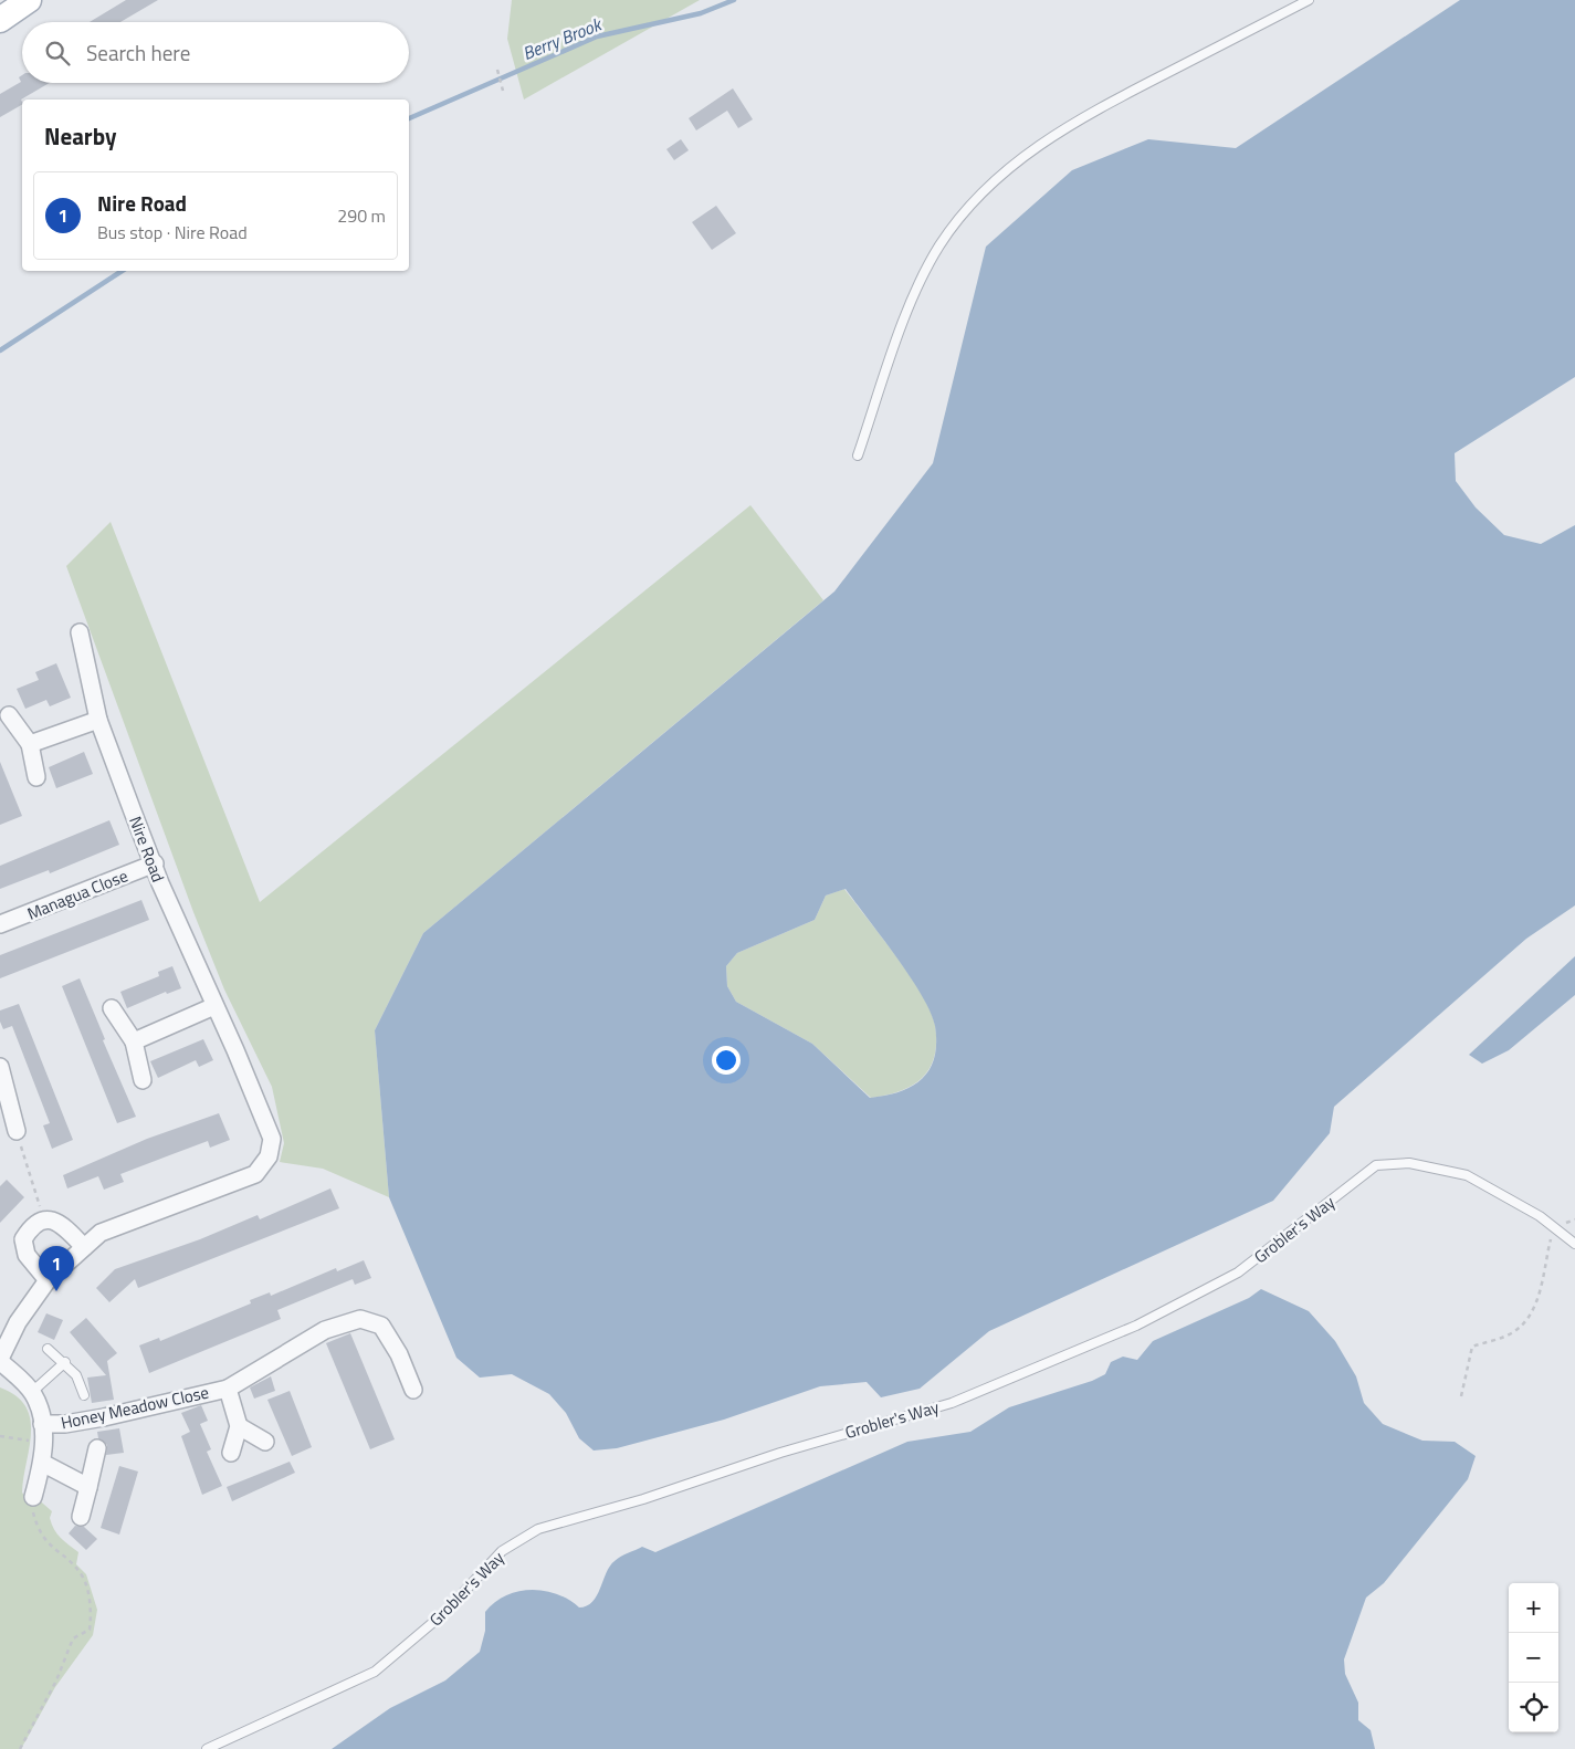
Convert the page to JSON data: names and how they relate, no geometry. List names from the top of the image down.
{
  "streets": {
    "street": ["Nire Road", "Managua Close", "Honey Meadow Close"],
    "lane": ["Grobler's Way"]
  },
  "crossings": [
    ["Nire Road", "Managua Close"]
  ],
  "water": ["Berry Brook"],
  "page": {
    "search": "Search here",
    "heading": "Nearby",
    "list": [
      {
        "mark": "1",
        "name": "Nire Road",
        "note": "Bus stop · Nire Road",
        "value": "290 m"
      }
    ],
    "pins": "1",
    "map_buttons": ["+", "−"]
  }
}
